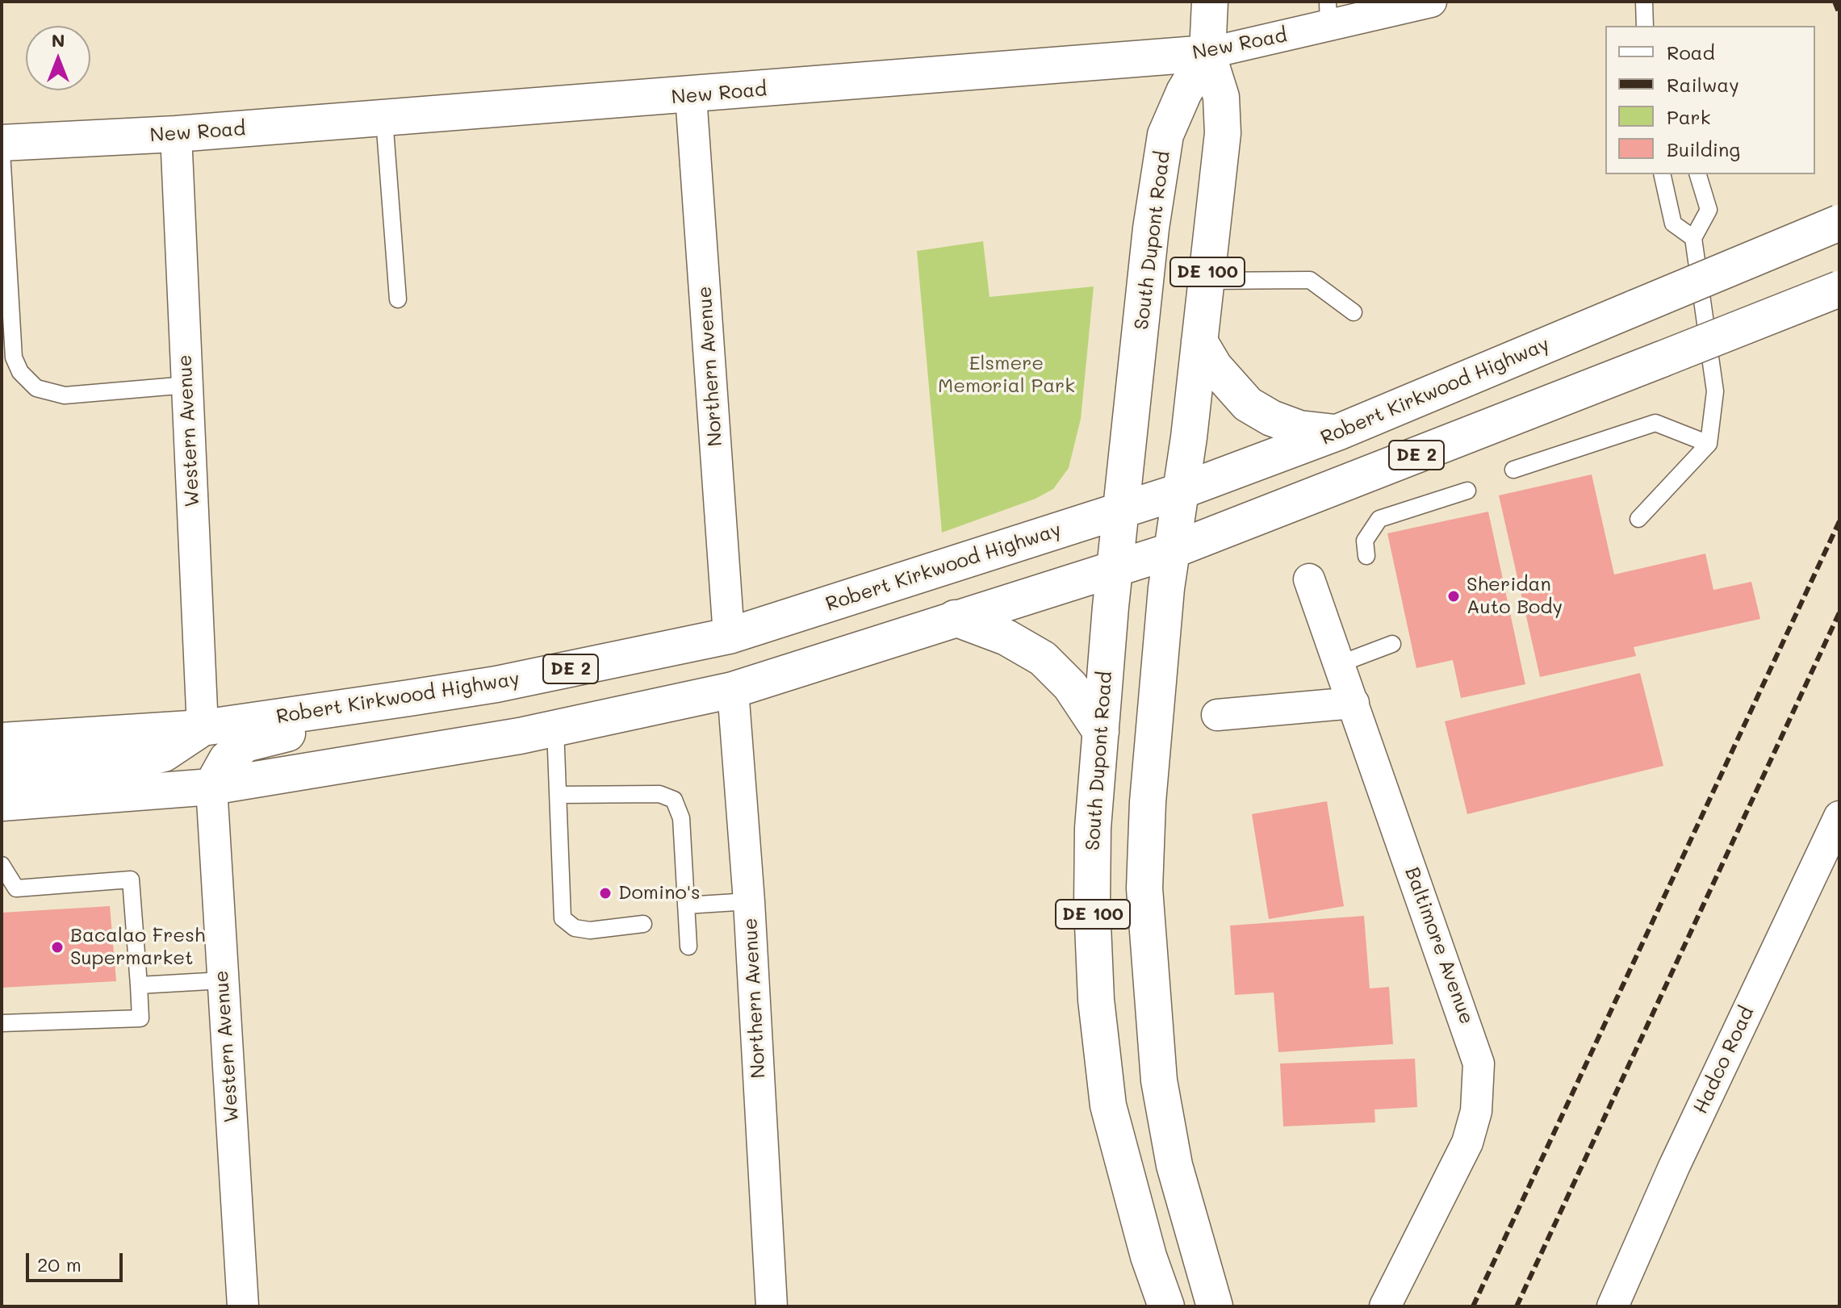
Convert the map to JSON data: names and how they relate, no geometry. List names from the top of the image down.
{
  "streets": {
    "main road": [
      "New Road",
      "South Dupont Road",
      "DE 100",
      "Robert Kirkwood Highway",
      "DE 2"
    ],
    "street": [
      "Northern Avenue",
      "Western Avenue",
      "Baltimore Avenue",
      "Hadco Road"
    ]
  },
  "crossings": [
    ["New Road", "South Dupont Road"],
    ["New Road", "DE 100"],
    ["New Road", "Northern Avenue"],
    ["New Road", "Western Avenue"],
    ["South Dupont Road", "DE 100"],
    ["South Dupont Road", "Robert Kirkwood Highway"],
    ["South Dupont Road", "DE 2"],
    ["DE 100", "Robert Kirkwood Highway"],
    ["DE 100", "DE 2"],
    ["Northern Avenue", "Robert Kirkwood Highway"],
    ["Northern Avenue", "DE 2"],
    ["Robert Kirkwood Highway", "Western Avenue"],
    ["Western Avenue", "DE 2"]
  ],
  "parks": ["Elsmere Memorial Park"],
  "places": ["Sheridan Auto Body", "Domino's", "Bacalao Fresh Supermarket"],
  "legend": [
    "Road",
    "Railway",
    "Park",
    "Building"
  ],
  "scale_bar": "20 m",
  "north": "top"
}
